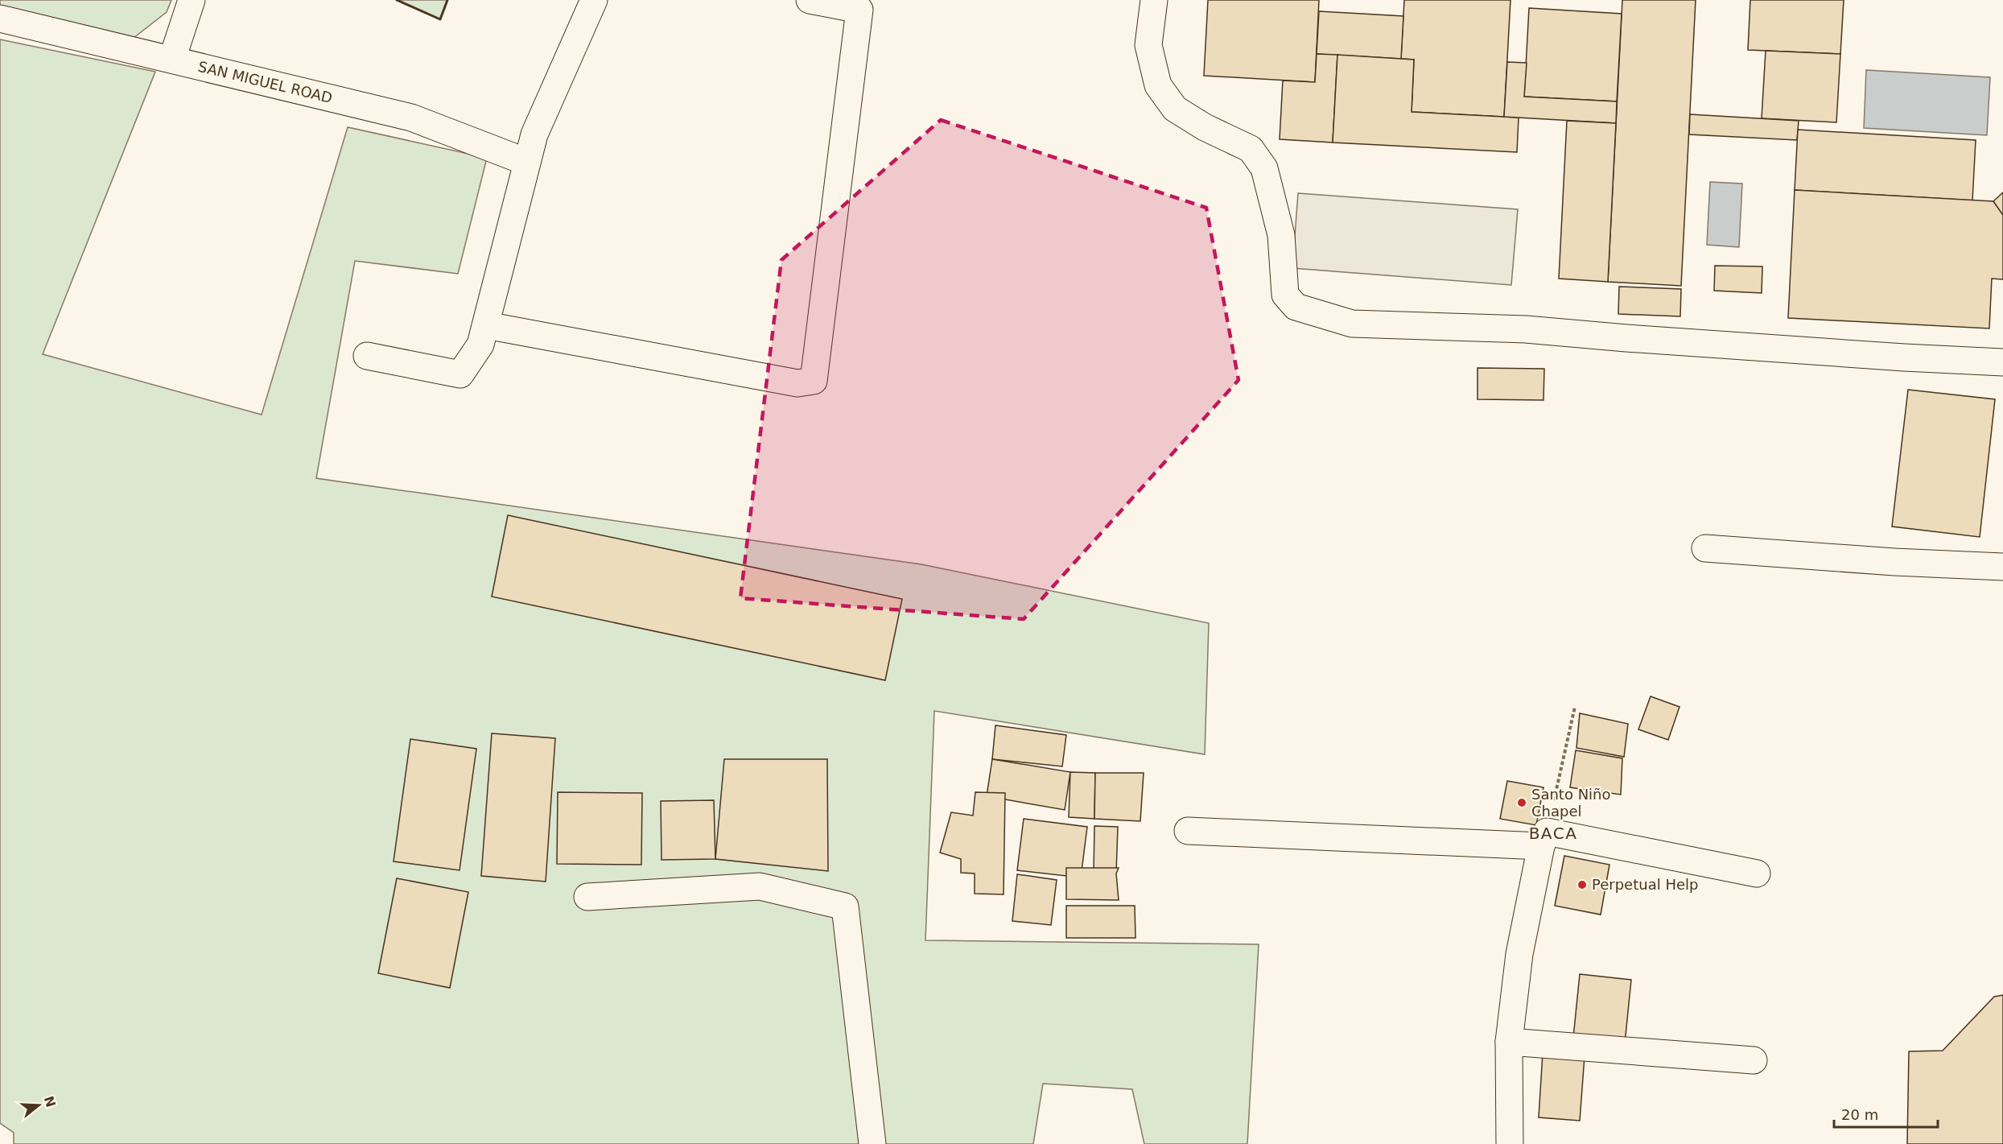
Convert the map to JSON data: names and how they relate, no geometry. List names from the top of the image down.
{
  "streets": {
    "street": ["SAN MIGUEL ROAD"]
  },
  "districts": ["BACA"],
  "places": ["Santo Niño Chapel", "Perpetual Help"],
  "scale_bar": "20 m",
  "north": "right"
}
